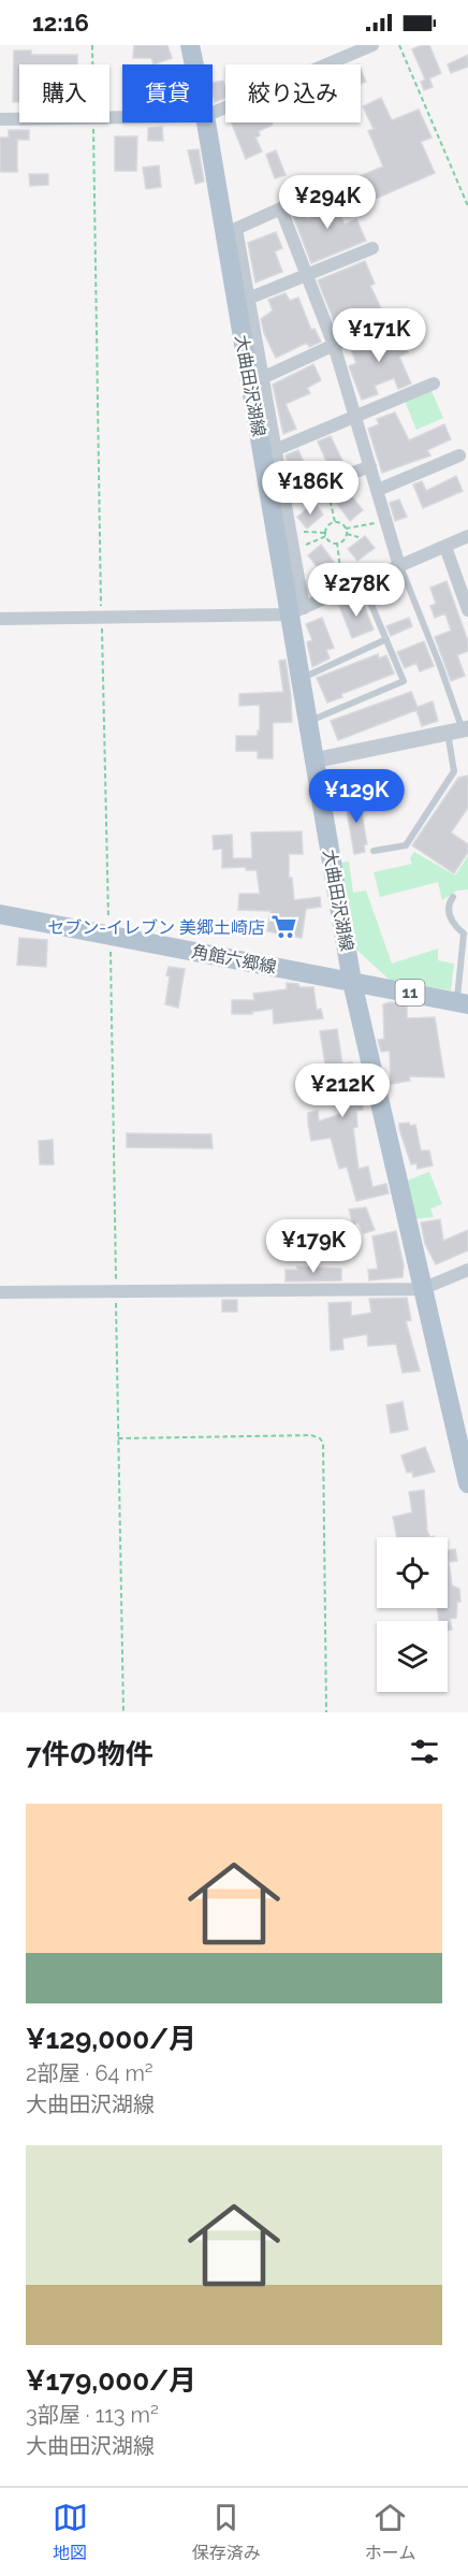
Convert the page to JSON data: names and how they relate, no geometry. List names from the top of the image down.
{
  "streets": {
    "main road": ["大曲田沢湖線", "角館六郷線", "11"]
  },
  "crossings": [
    ["大曲田沢湖線", "角館六郷線"]
  ],
  "places": {
    "supermarket": ["セブン-イレブン 美郷土崎店"]
  },
  "page": {
    "status": "12:16",
    "chip": ["購入", "賃貸", "絞り込み"],
    "price": [
      "¥294K",
      "¥171K",
      "¥186K",
      "¥278K",
      "¥129K",
      "¥212K",
      "¥179K"
    ],
    "heading": "7件の物件",
    "list": [
      {
        "name": "¥129,000/月",
        "note": "2部屋 · 64 m² · 大曲田沢湖線"
      },
      {
        "name": "¥179,000/月",
        "note": "3部屋 · 113 m² · 大曲田沢湖線"
      }
    ],
    "tabs": ["地図", "保存済み", "ホーム"]
  }
}
